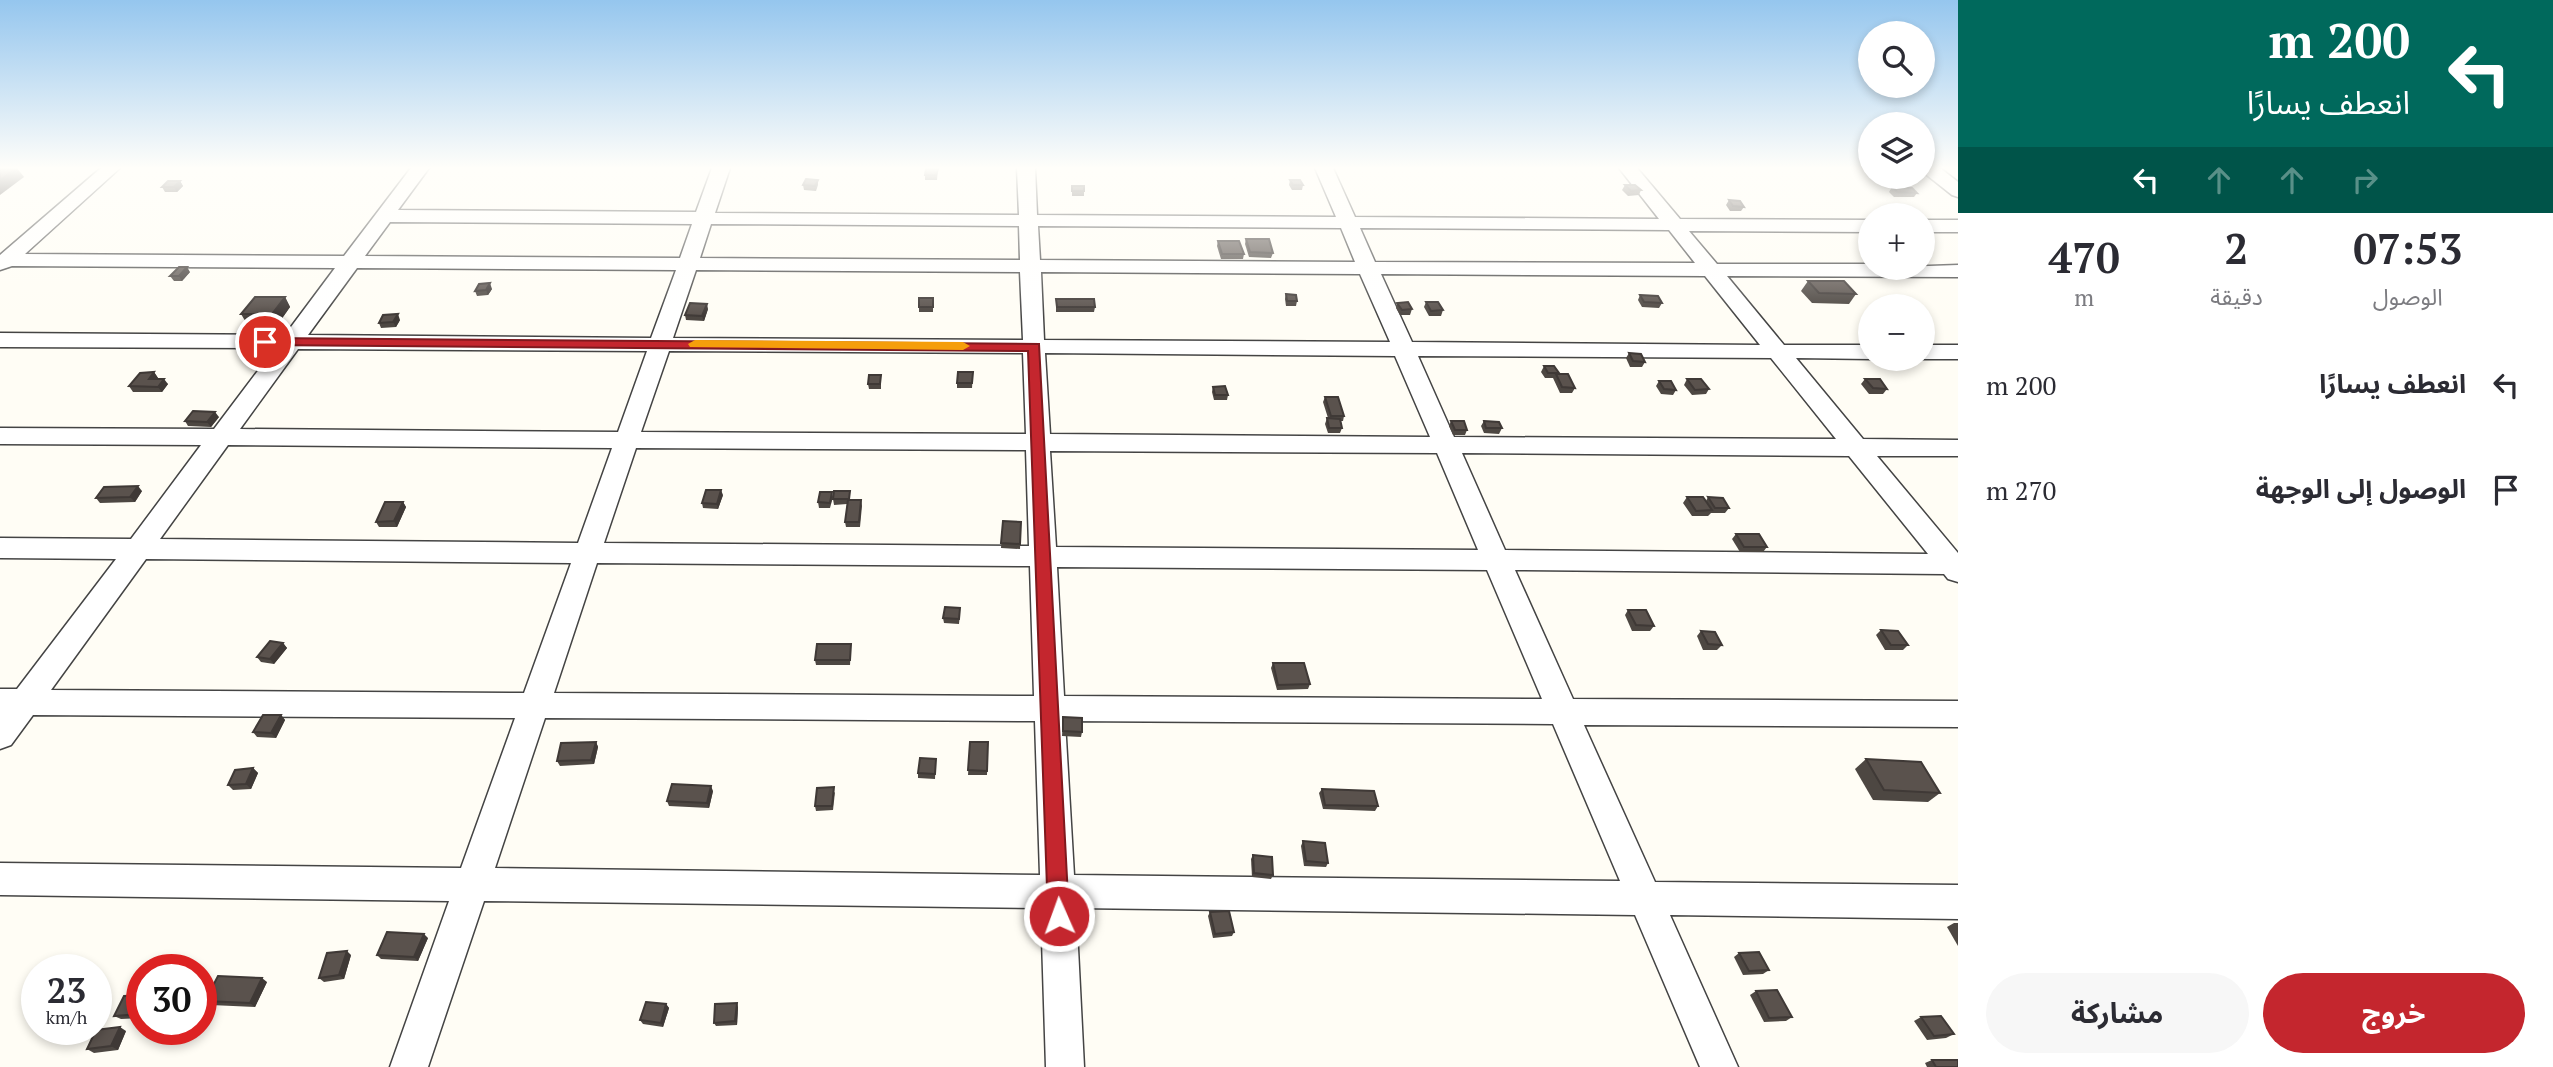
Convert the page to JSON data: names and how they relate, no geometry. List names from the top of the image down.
{
  "page": {
    "turn": ["200 m", "انعطف يسارًا"],
    "map_buttons": ["+", "−"],
    "eta": [
      "07:53",
      "الوصول",
      "2",
      "دقيقة",
      "470",
      "m"
    ],
    "list": [
      {
        "name": "انعطف يسارًا",
        "value": "200 m"
      },
      {
        "name": "الوصول إلى الوجهة",
        "value": "270 m"
      }
    ],
    "speed": "23 km/h",
    "limit": "30",
    "buttons": ["خروج", "مشاركة"]
  }
}
